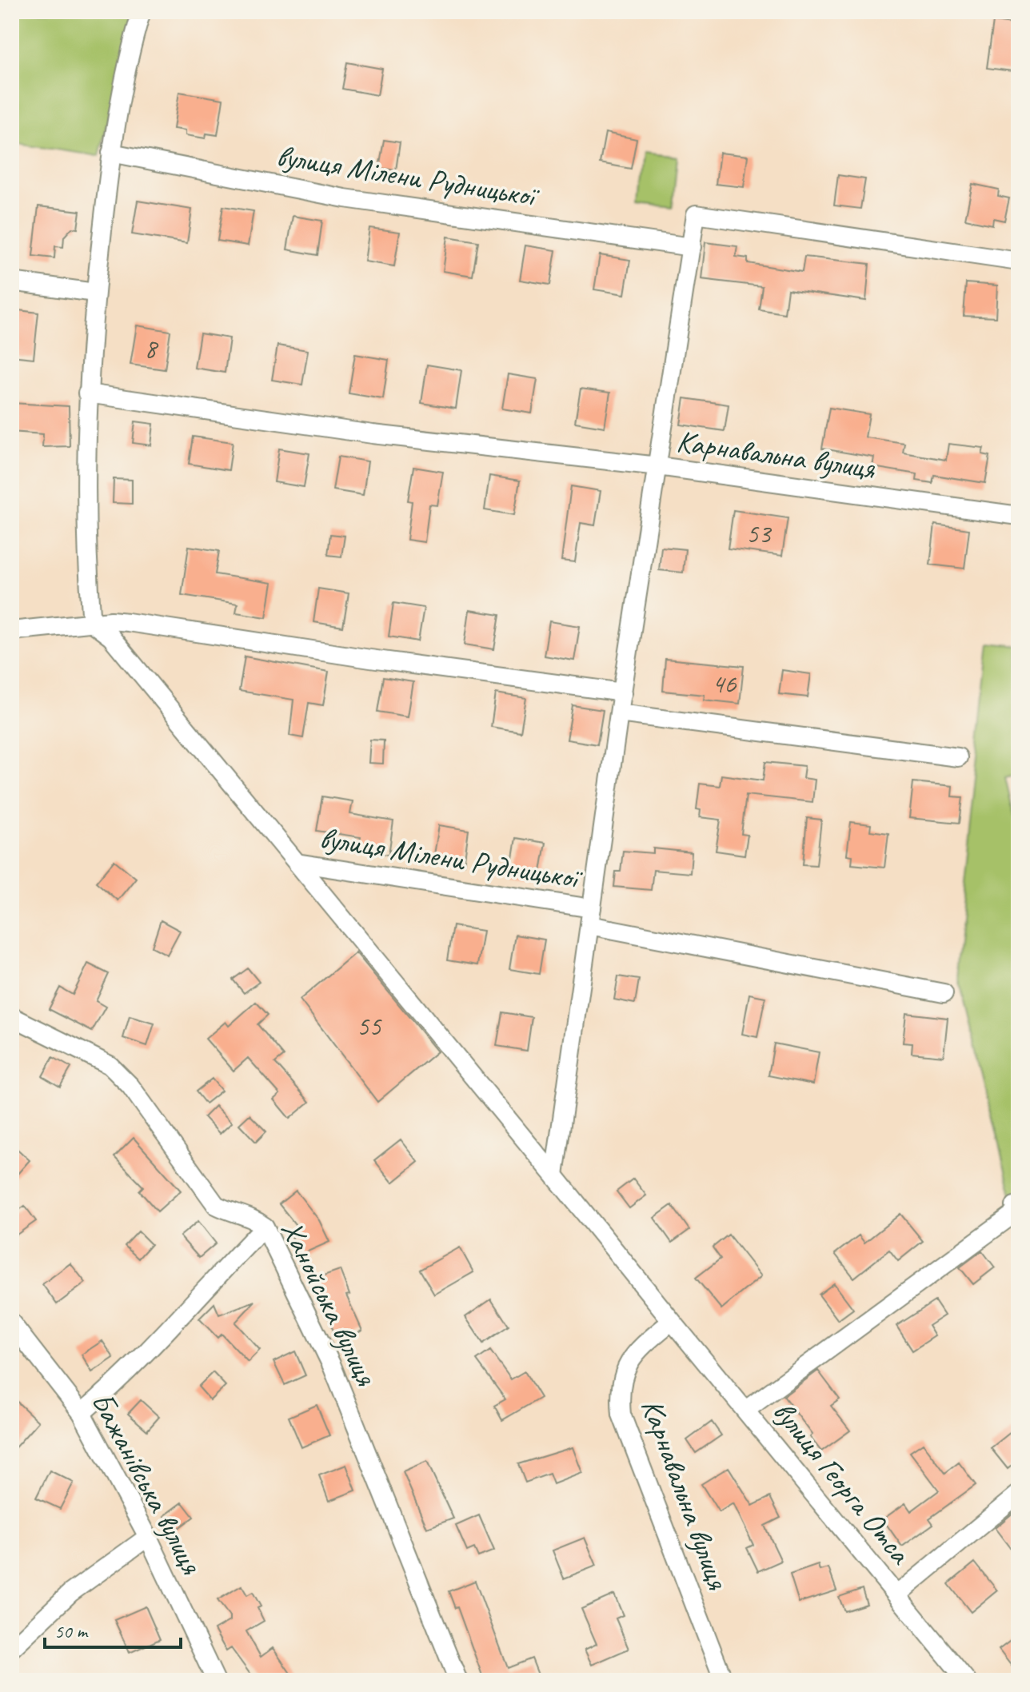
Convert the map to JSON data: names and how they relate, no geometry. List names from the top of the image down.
{
  "streets": {
    "street": [
      "вулиця Мілени Рудницької",
      "Карнавальна вулиця",
      "Ханойська вулиця",
      "вулиця Георга Отса",
      "Бажанівська вулиця"
    ]
  },
  "crossings": [
    ["вулиця Мілени Рудницької", "Карнавальна вулиця"],
    ["Карнавальна вулиця", "вулиця Георга Отса"]
  ],
  "house_numbers": [
    "8",
    "53",
    "46",
    "55"
  ],
  "scale_bar": "50 m"
}
